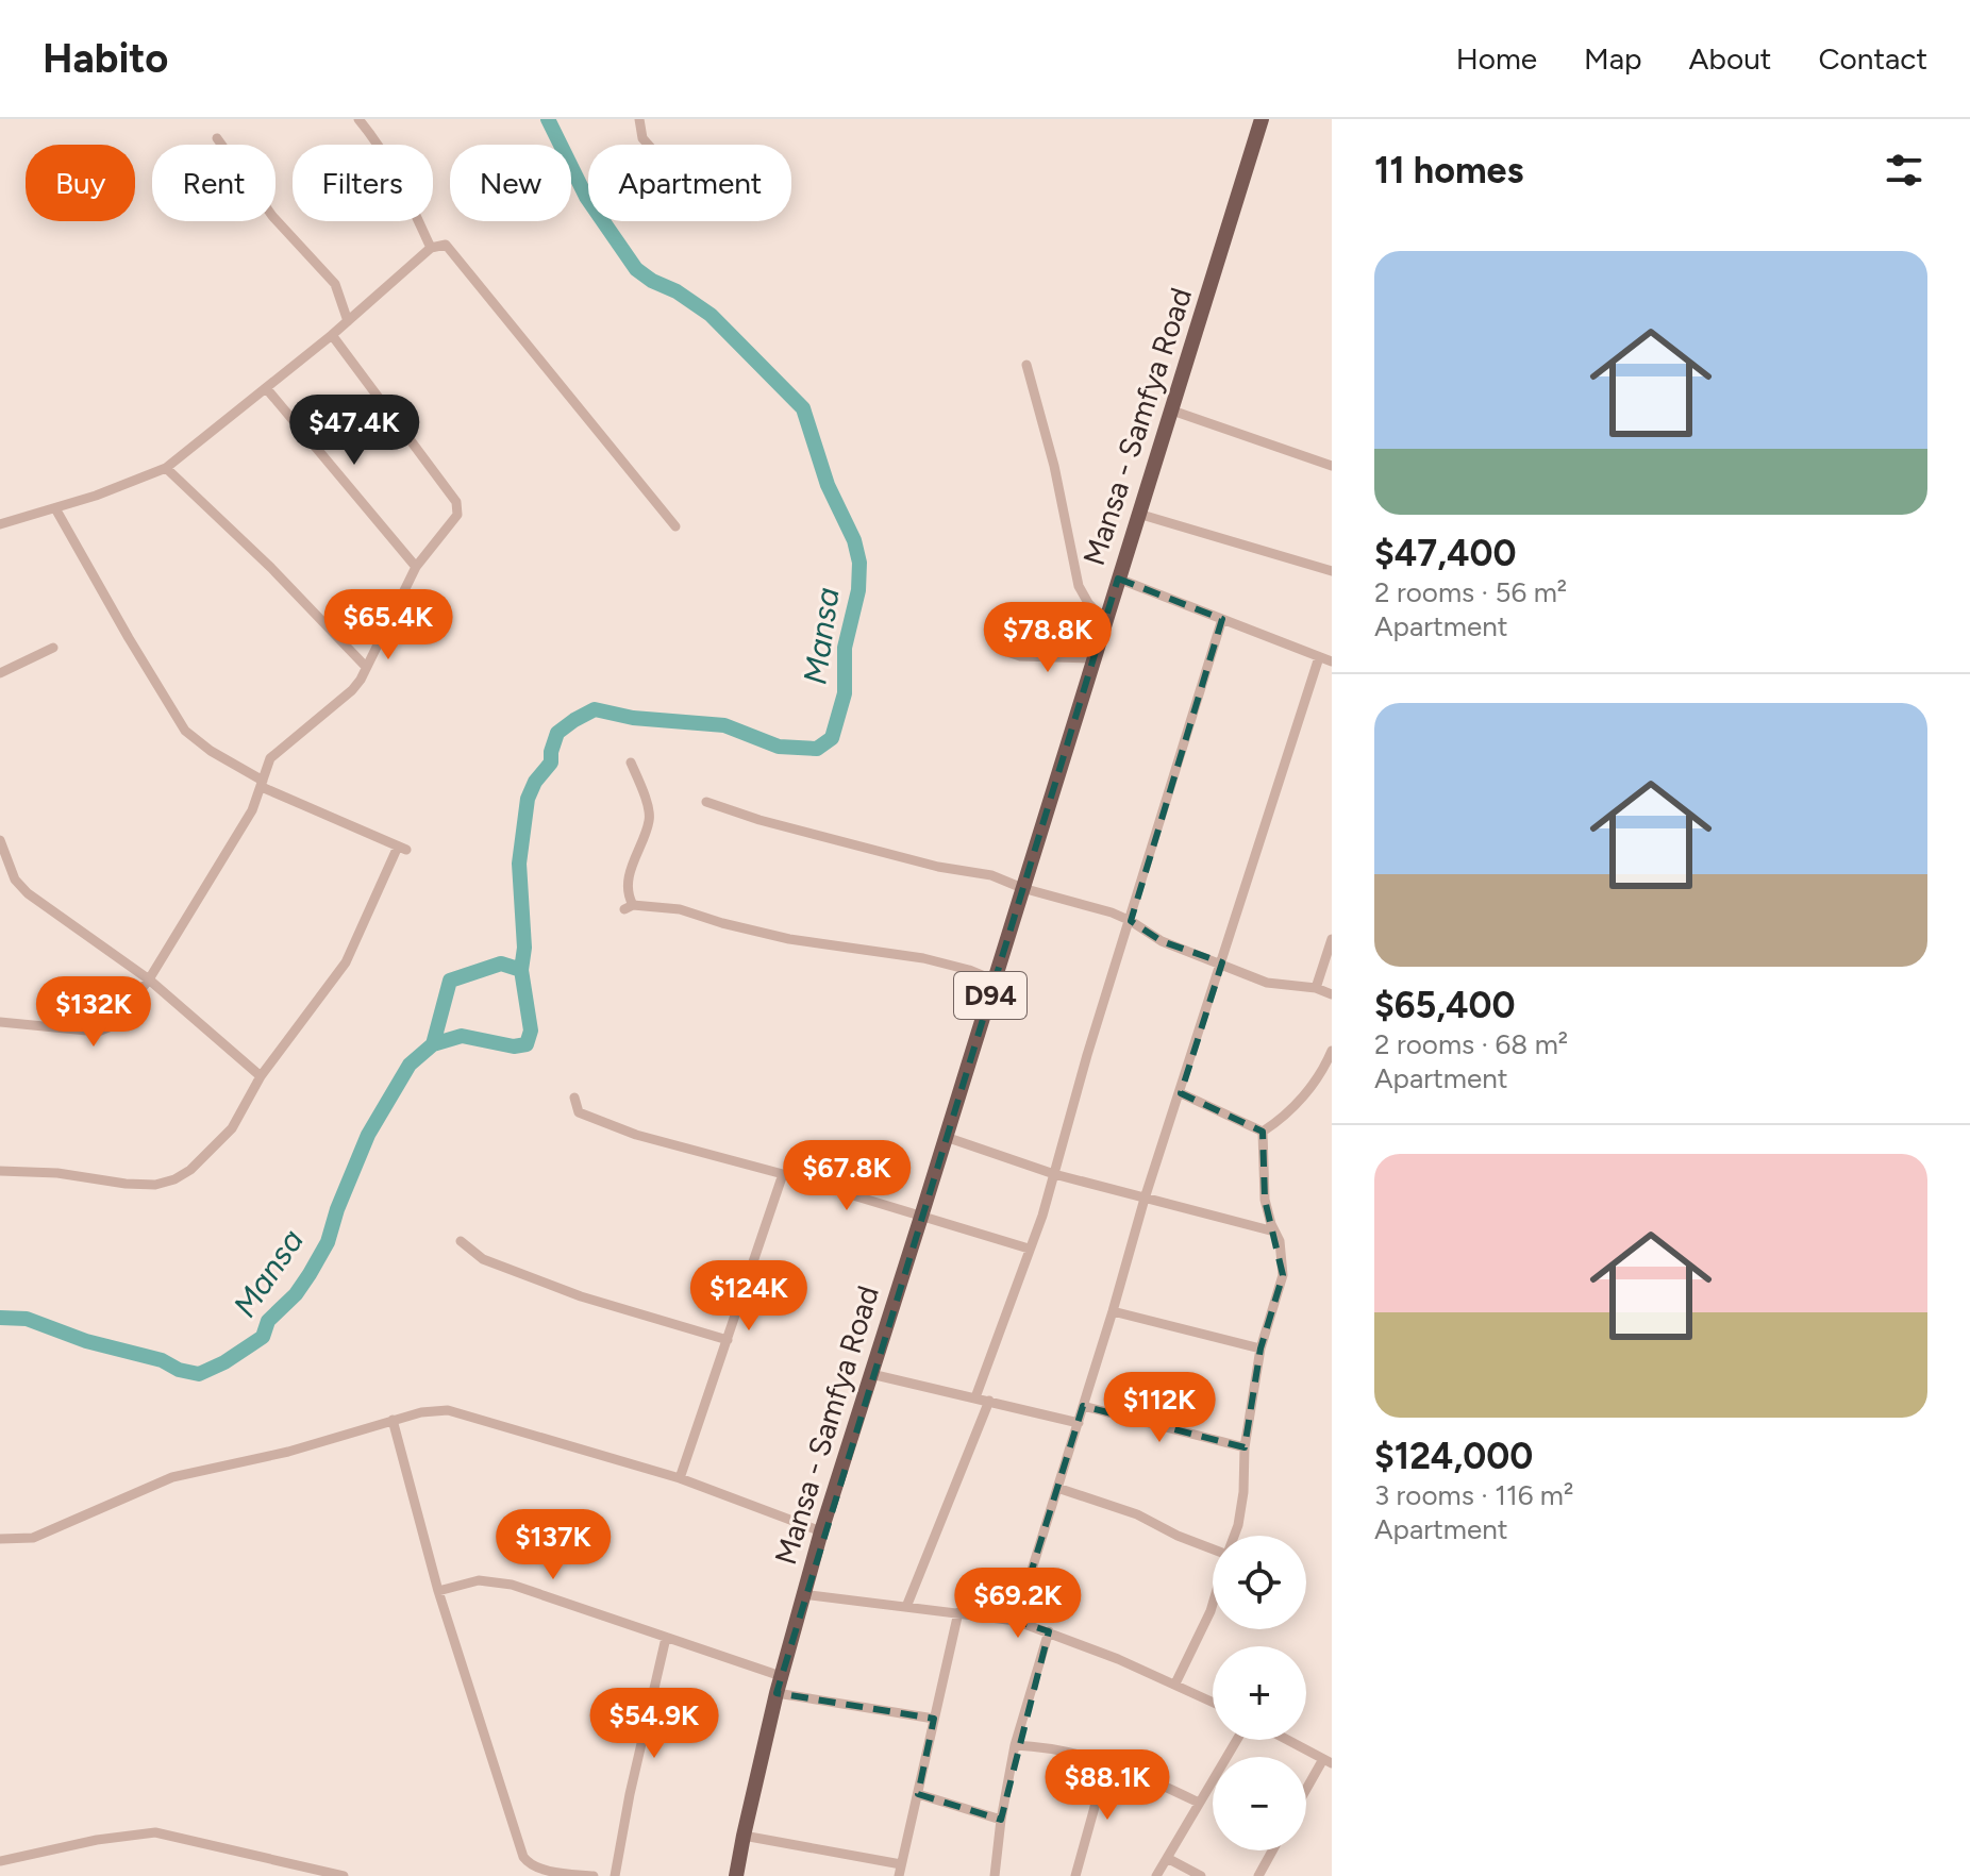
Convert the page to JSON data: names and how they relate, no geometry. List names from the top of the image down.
{
  "streets": {
    "main road": ["Mansa - Samfya Road", "D94"]
  },
  "water": ["Mansa"],
  "page": {
    "header": "Habito",
    "nav": [
      "Home",
      "Map",
      "About",
      "Contact"
    ],
    "heading": "11 homes",
    "chip": [
      "Buy",
      "Rent",
      "Filters",
      "New",
      "Apartment"
    ],
    "list": [
      {
        "name": "$47,400",
        "note": "2 rooms · 56 m² · Apartment"
      },
      {
        "name": "$65,400",
        "note": "2 rooms · 68 m² · Apartment"
      },
      {
        "name": "$124,000",
        "note": "3 rooms · 116 m² · Apartment"
      }
    ],
    "price": [
      "$47.4K",
      "$65.4K",
      "$78.8K",
      "$132K",
      "$67.8K",
      "$124K",
      "$112K",
      "$137K",
      "$69.2K",
      "$54.9K",
      "$88.1K"
    ],
    "map_buttons": ["+", "−"]
  }
}
